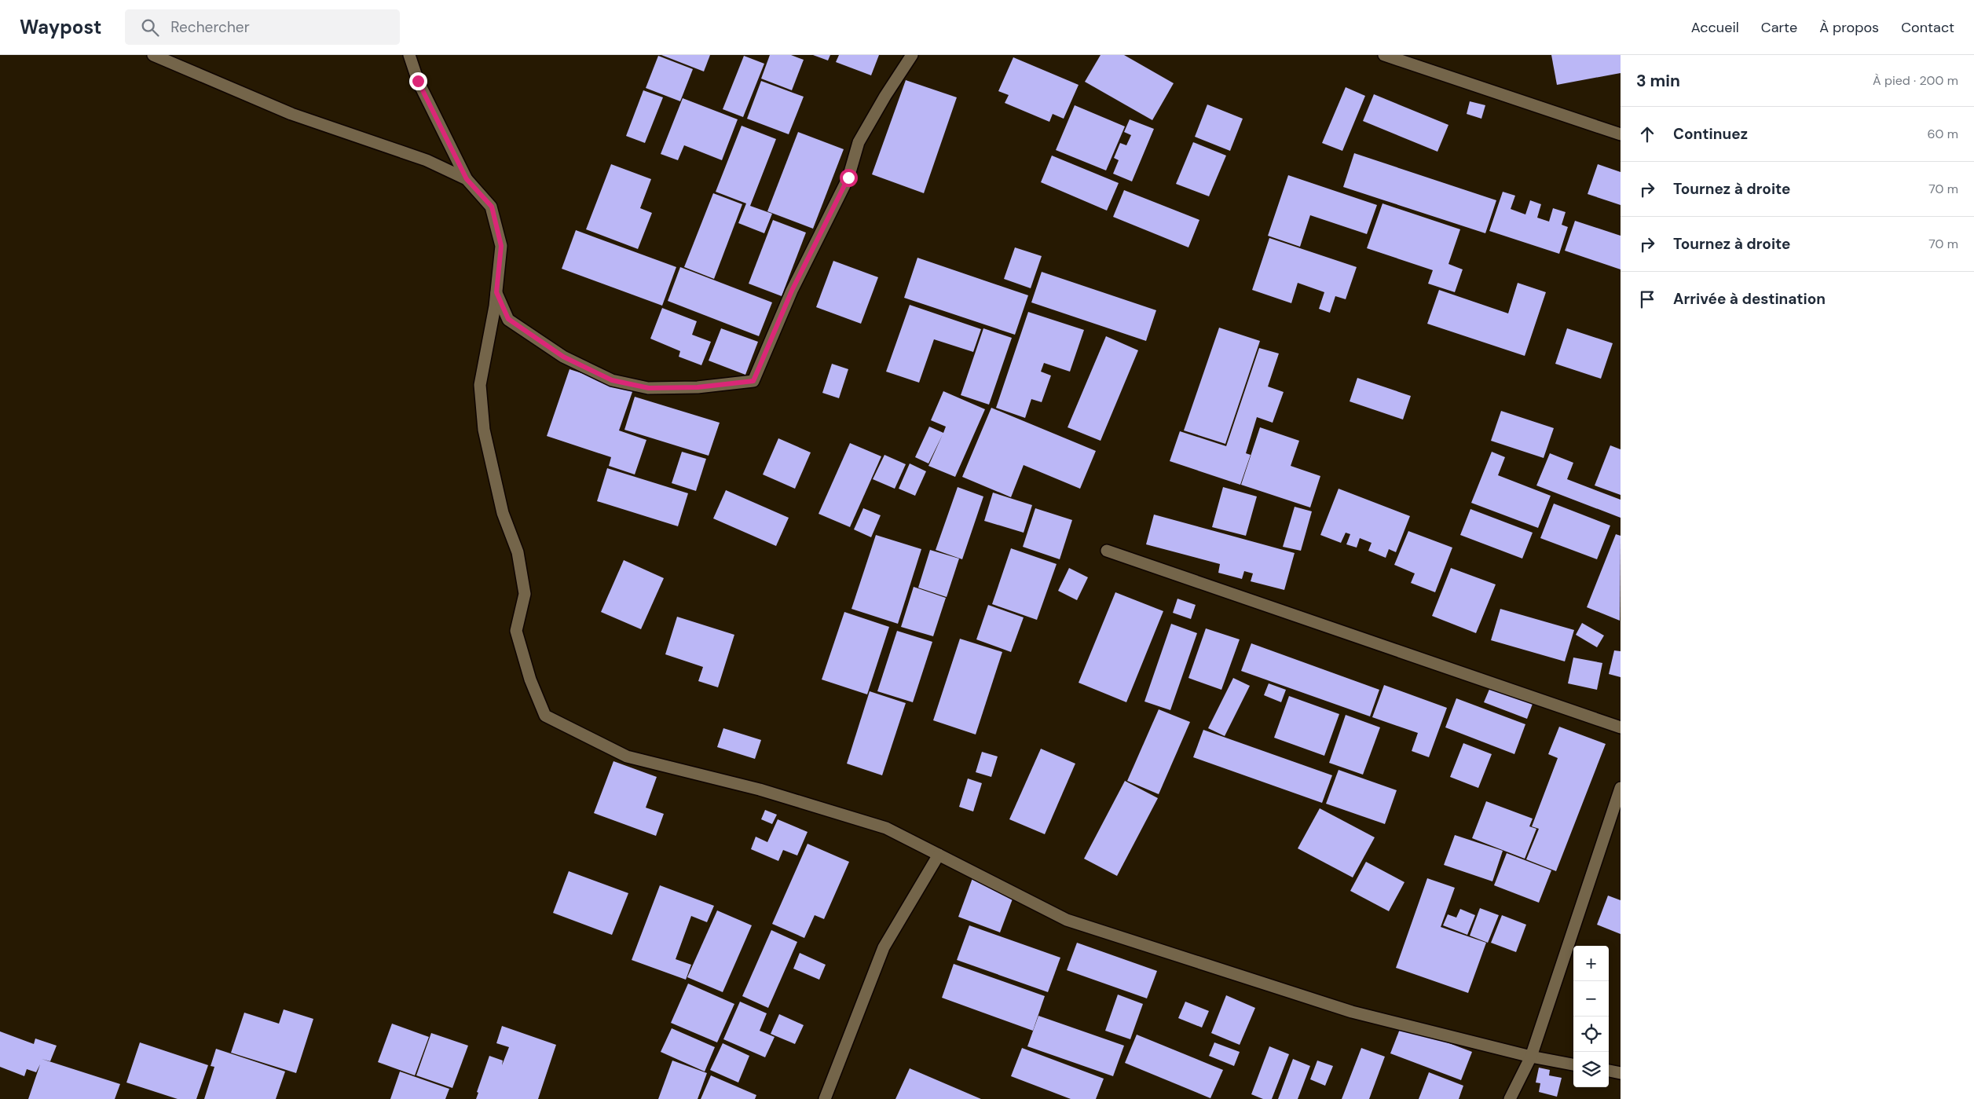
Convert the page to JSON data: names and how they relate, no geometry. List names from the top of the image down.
{
  "page": {
    "header": "Waypost",
    "search": "Rechercher",
    "nav": [
      "Accueil",
      "Carte",
      "À propos",
      "Contact"
    ],
    "heading": ["3 min", "À pied · 200 m"],
    "list": [
      ["Continuez", "60 m"],
      ["Tournez à droite", "70 m"],
      ["Tournez à droite", "70 m"],
      "Arrivée à destination"
    ],
    "map_buttons": ["+", "−"]
  }
}
